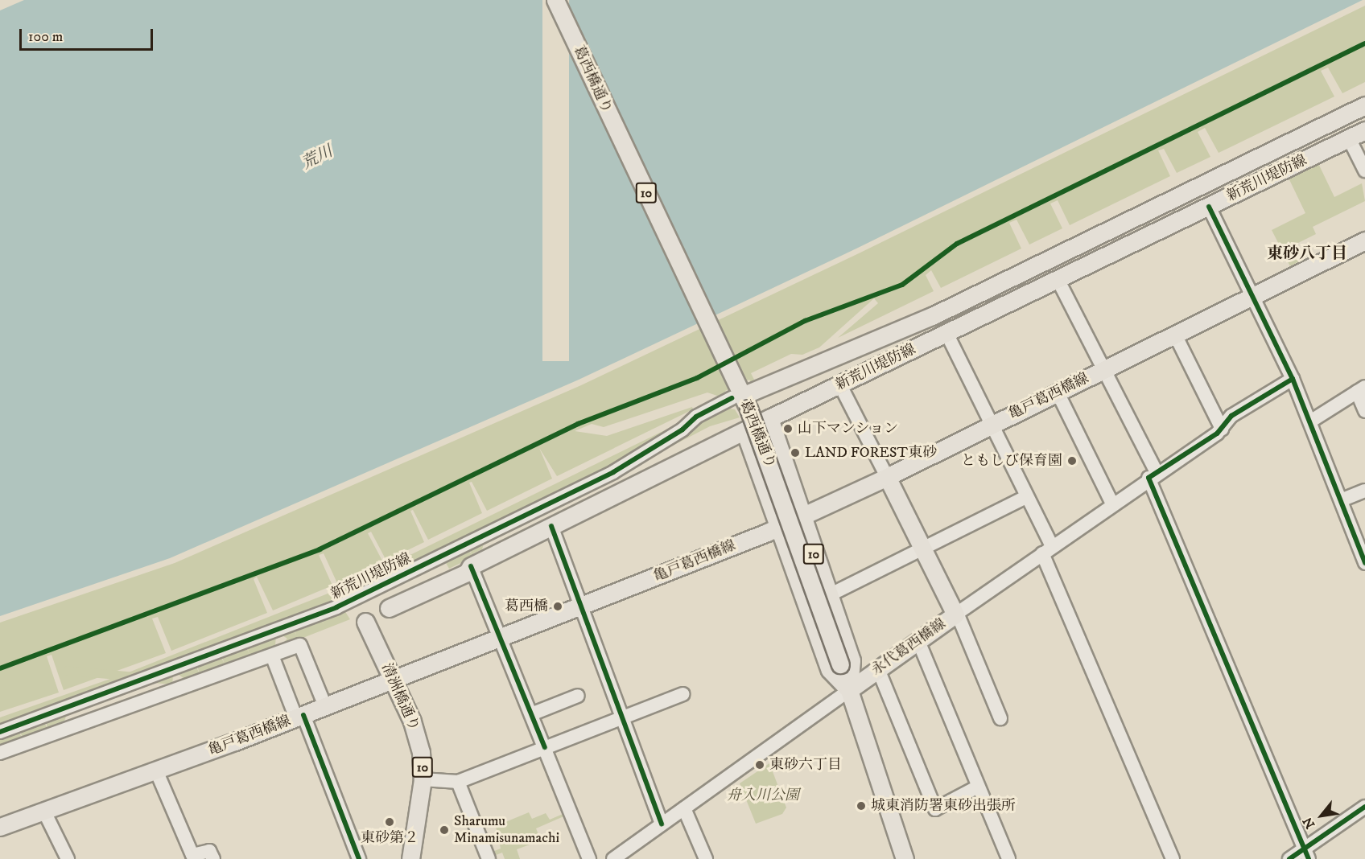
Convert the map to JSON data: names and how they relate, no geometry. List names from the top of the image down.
{
  "streets": {
    "main road": [
      "葛西橋通り",
      "新荒川堤防線",
      "10",
      "亀戸葛西橋線",
      "永代葛西橋線",
      "清洲橋通り"
    ]
  },
  "crossings": [
    ["葛西橋通り", "新荒川堤防線"],
    ["葛西橋通り", "10"],
    ["葛西橋通り", "永代葛西橋線"],
    ["新荒川堤防線", "10"],
    ["10", "亀戸葛西橋線"],
    ["10", "永代葛西橋線"],
    ["亀戸葛西橋線", "永代葛西橋線"],
    ["亀戸葛西橋線", "清洲橋通り"]
  ],
  "districts": ["東砂八丁目"],
  "water": ["荒川"],
  "parks": ["舟入川公園"],
  "places": [
    "山下マンション",
    "LAND FOREST東砂",
    "ともしび保育園",
    "葛西橋",
    "東砂六丁目",
    "城東消防署東砂出張所",
    "東砂第２",
    "Sharumu Minamisunamachi"
  ],
  "scale_bar": "100 m",
  "north": "bottom left"
}
